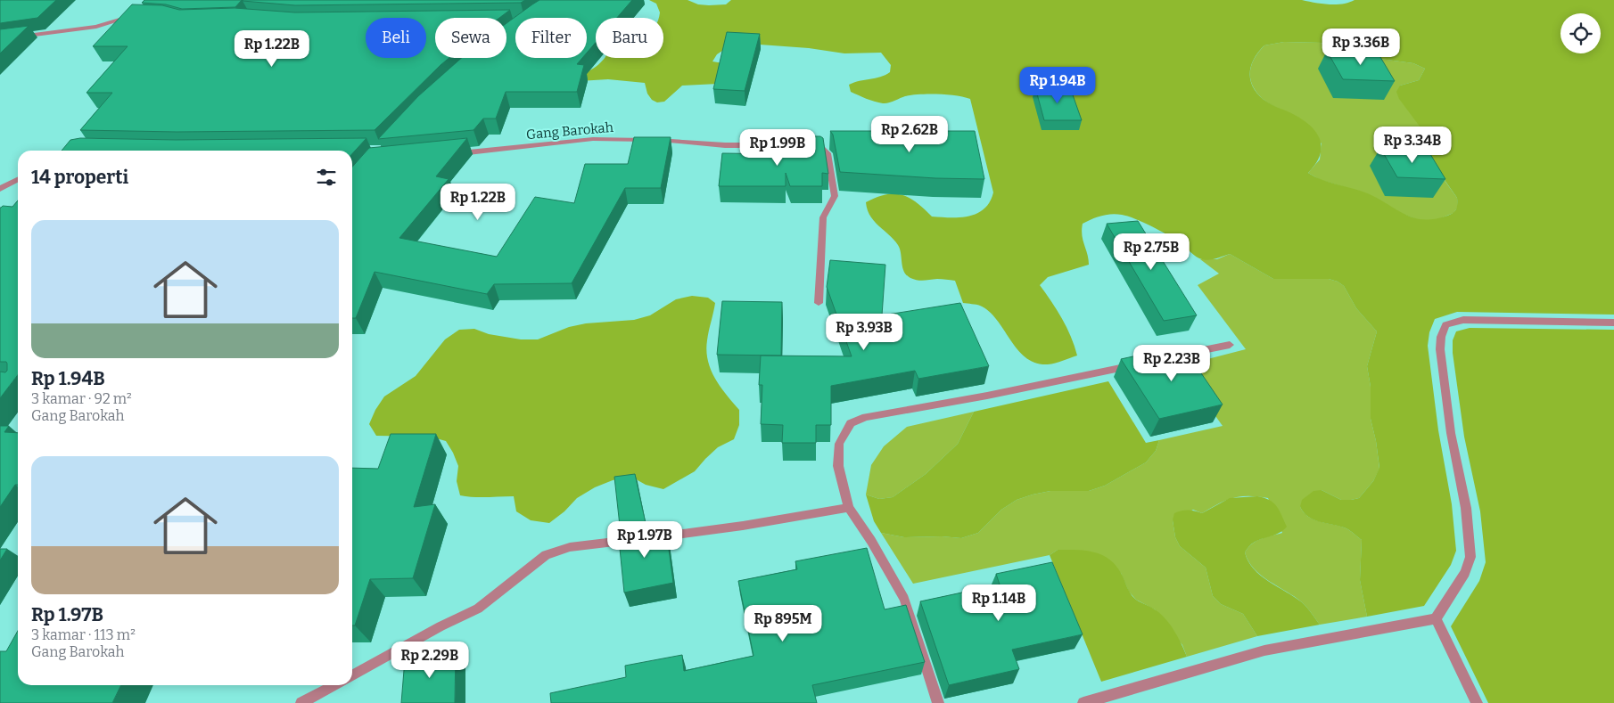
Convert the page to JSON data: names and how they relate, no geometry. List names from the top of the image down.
{
  "streets": {
    "street": ["Gang Barokah"]
  },
  "page": {
    "chip": [
      "Beli",
      "Sewa",
      "Filter",
      "Baru"
    ],
    "price": [
      "Rp 3.36B",
      "Rp 1.22B",
      "Rp 1.94B",
      "Rp 2.62B",
      "Rp 3.34B",
      "Rp 1.99B",
      "Rp 1.22B",
      "Rp 2.75B",
      "Rp 3.93B",
      "Rp 2.23B",
      "Rp 1.97B",
      "Rp 1.14B",
      "Rp 895M",
      "Rp 2.29B"
    ],
    "heading": "14 properti",
    "list": [
      {
        "name": "Rp 1.94B",
        "note": "3 kamar · 92 m² · Gang Barokah"
      },
      {
        "name": "Rp 1.97B",
        "note": "3 kamar · 113 m² · Gang Barokah"
      }
    ]
  }
}
